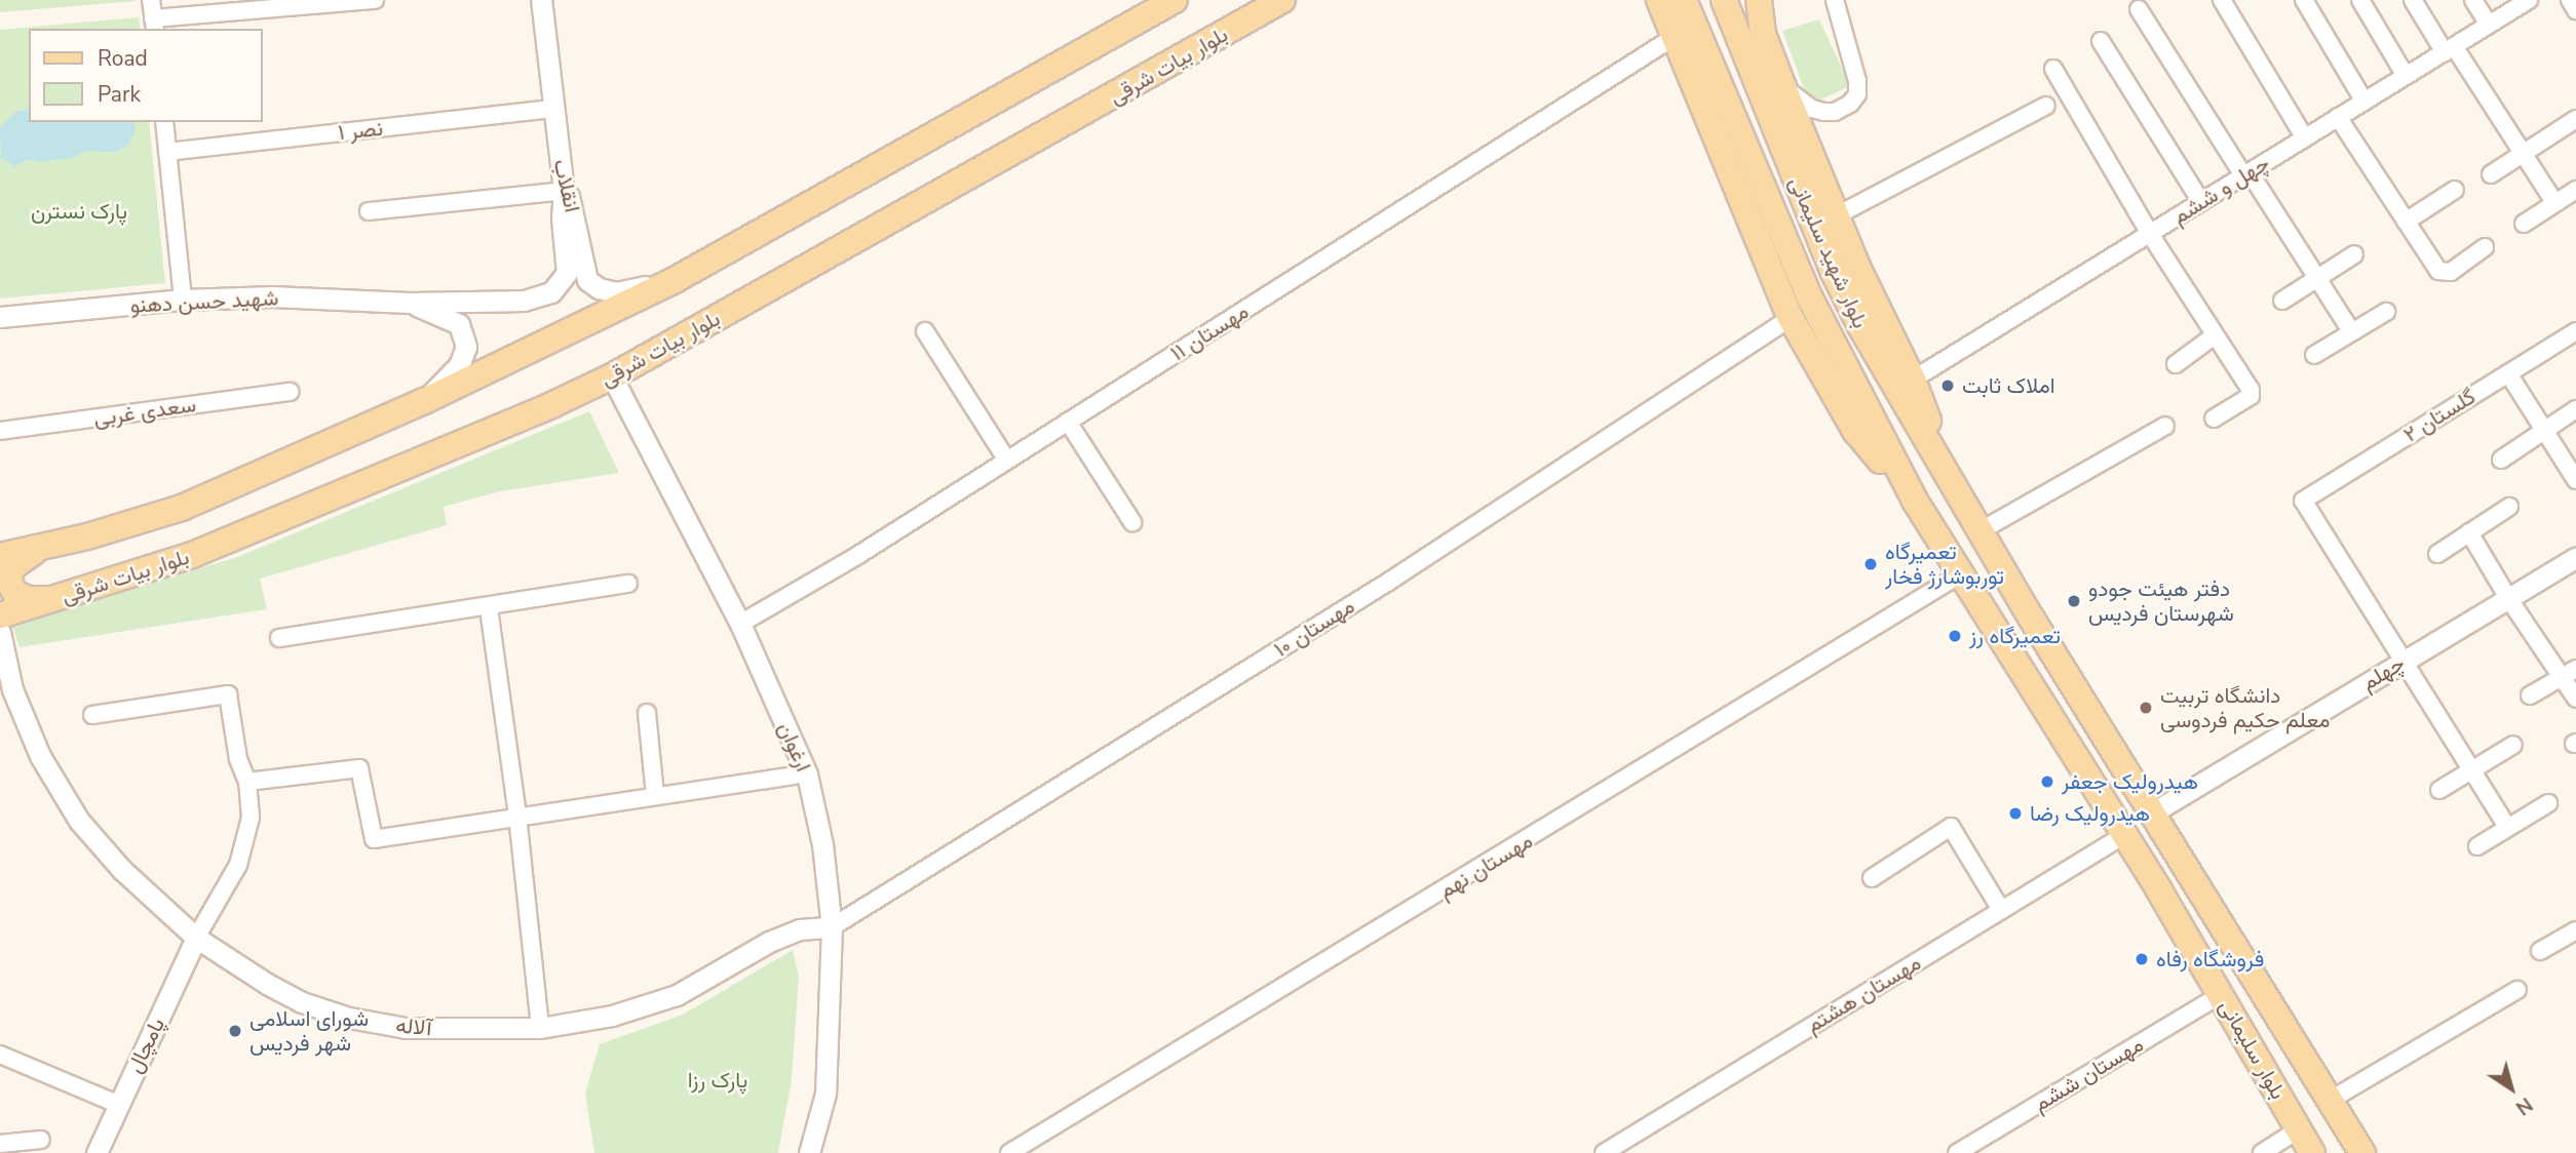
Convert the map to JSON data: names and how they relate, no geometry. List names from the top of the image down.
{
  "streets": {
    "main road": ["بلوار بیات شرقی", "بلوار شهید سلیمانی", "بلوار سلیمانی"],
    "street": [
      "نصر ۱",
      "انقلاب",
      "چهل و ششم",
      "شهید حسن دهنو",
      "مهستان ۱۱",
      "سعدی غربی",
      "گلستان ۲",
      "مهستان ۱۰",
      "چهلم",
      "ارغوان",
      "مهستان نهم",
      "مهستان هشتم",
      "آلاله",
      "پامچال",
      "مهستان ششم"
    ]
  },
  "crossings": [
    ["بلوار بیات شرقی", "ارغوان"],
    ["نصر ۱", "انقلاب"],
    ["انقلاب", "شهید حسن دهنو"],
    ["بلوار شهید سلیمانی", "بلوار سلیمانی"],
    ["مهستان ۱۱", "ارغوان"],
    ["گلستان ۲", "چهلم"],
    ["مهستان ۱۰", "ارغوان"],
    ["مهستان ۱۰", "آلاله"],
    ["چهلم", "بلوار سلیمانی"],
    ["ارغوان", "آلاله"],
    ["مهستان نهم", "بلوار سلیمانی"],
    ["مهستان هشتم", "بلوار سلیمانی"],
    ["آلاله", "پامچال"],
    ["بلوار سلیمانی", "مهستان ششم"]
  ],
  "parks": ["پارک نسترن", "پارک رزا"],
  "places": [
    "املاک ثابت",
    "تعمیرگاه توربوشارژ فخار",
    "دفتر هیئت جودو شهرستان فردیس",
    "تعمیرگاه رز",
    "دانشگاه تربیت معلم حکیم فردوسی",
    "هیدرولیک جعفر",
    "هیدرولیک رضا",
    "فروشگاه رفاه",
    "شورای اسلامی شهر فردیس"
  ],
  "legend": ["Road", "Park"],
  "north": "bottom right"
}
